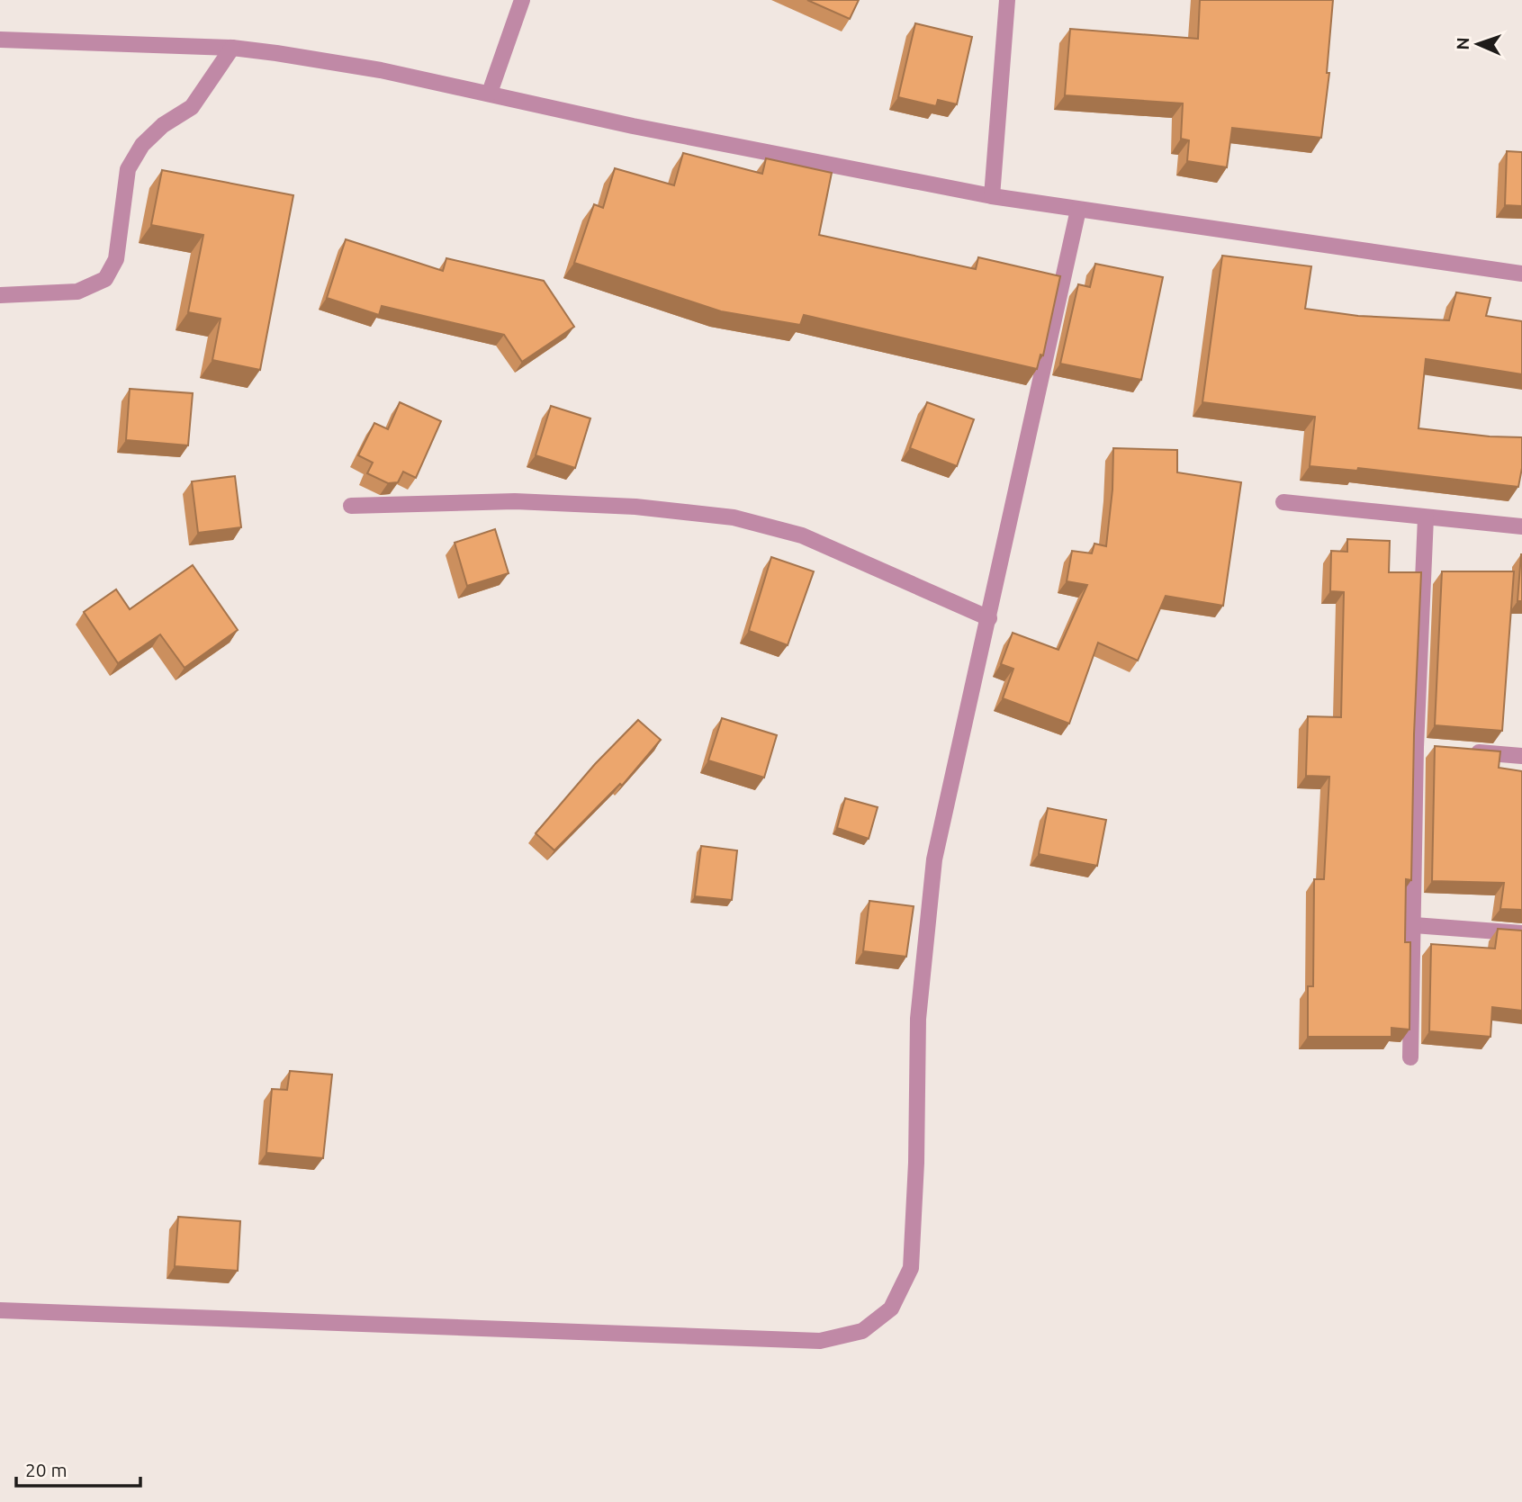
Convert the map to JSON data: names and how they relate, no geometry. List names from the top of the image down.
{
  "scale_bar": "20 m",
  "north": "left"
}
